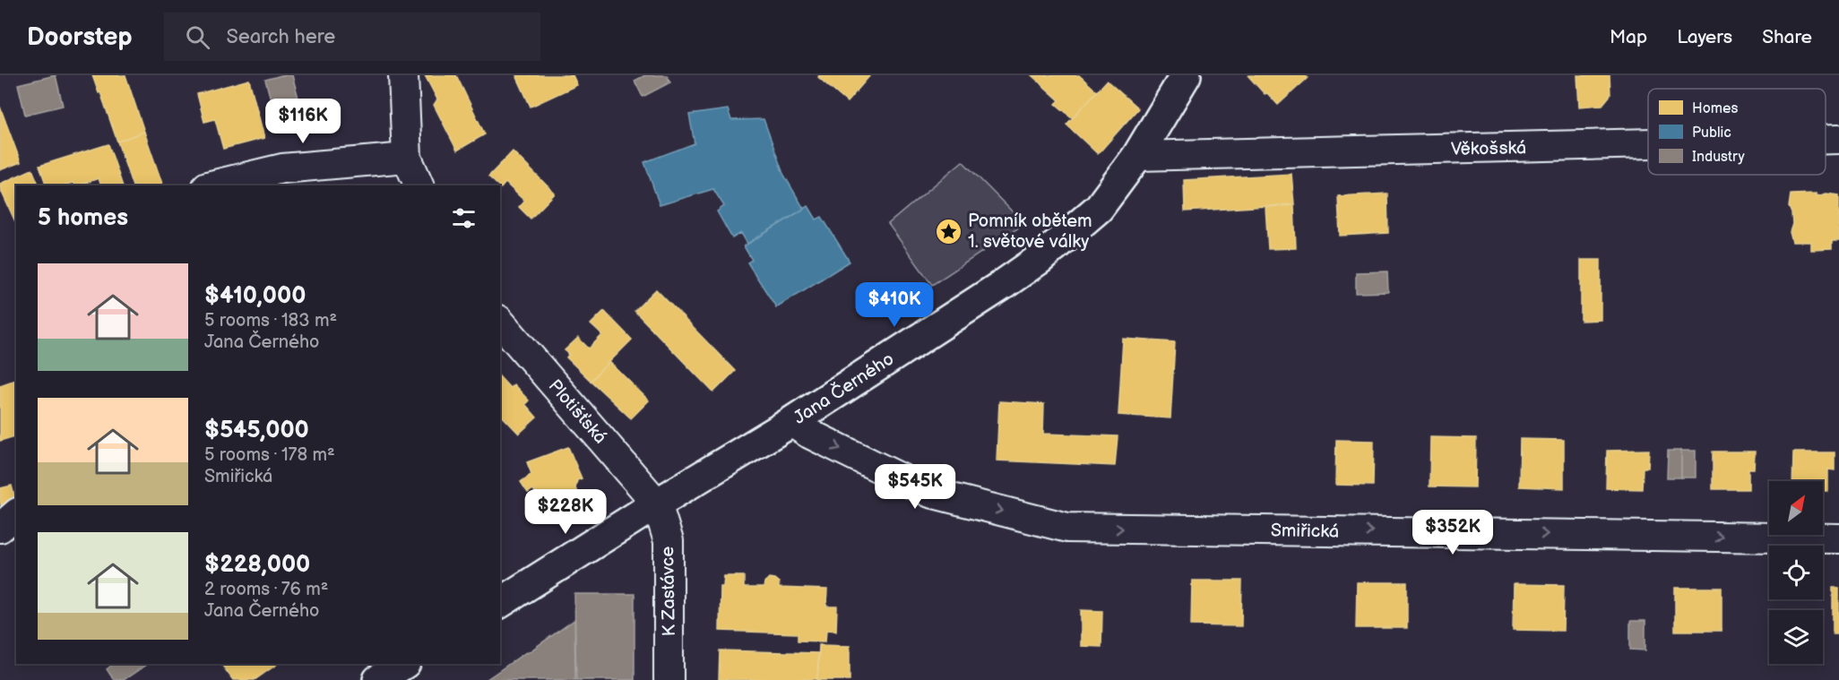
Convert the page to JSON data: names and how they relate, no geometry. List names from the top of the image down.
{
  "streets": {
    "street": [
      "Věkošská",
      "Jana Černého",
      "Plotišťská",
      "Smiřická",
      "K Zastávce"
    ]
  },
  "crossings": [
    ["Věkošská", "Jana Černého"],
    ["Jana Černého", "Plotišťská"],
    ["Jana Černého", "Smiřická"],
    ["Jana Černého", "K Zastávce"],
    ["Plotišťská", "K Zastávce"]
  ],
  "one_way": ["Smiřická"],
  "places": {
    "place": ["Pomník obětem 1. světové války"]
  },
  "legend": ["Homes", "Public", "Industry"],
  "north": "top right",
  "page": {
    "header": "Doorstep",
    "search": "Search here",
    "nav": ["Map", "Layers", "Share"],
    "price": [
      "$116K",
      "$410K",
      "$545K",
      "$228K",
      "$352K"
    ],
    "heading": "5 homes",
    "list": [
      {
        "name": "$410,000",
        "note": "5 rooms · 183 m² · Jana Černého"
      },
      {
        "name": "$545,000",
        "note": "5 rooms · 178 m² · Smiřická"
      },
      {
        "name": "$228,000",
        "note": "2 rooms · 76 m² · Jana Černého"
      }
    ]
  }
}
